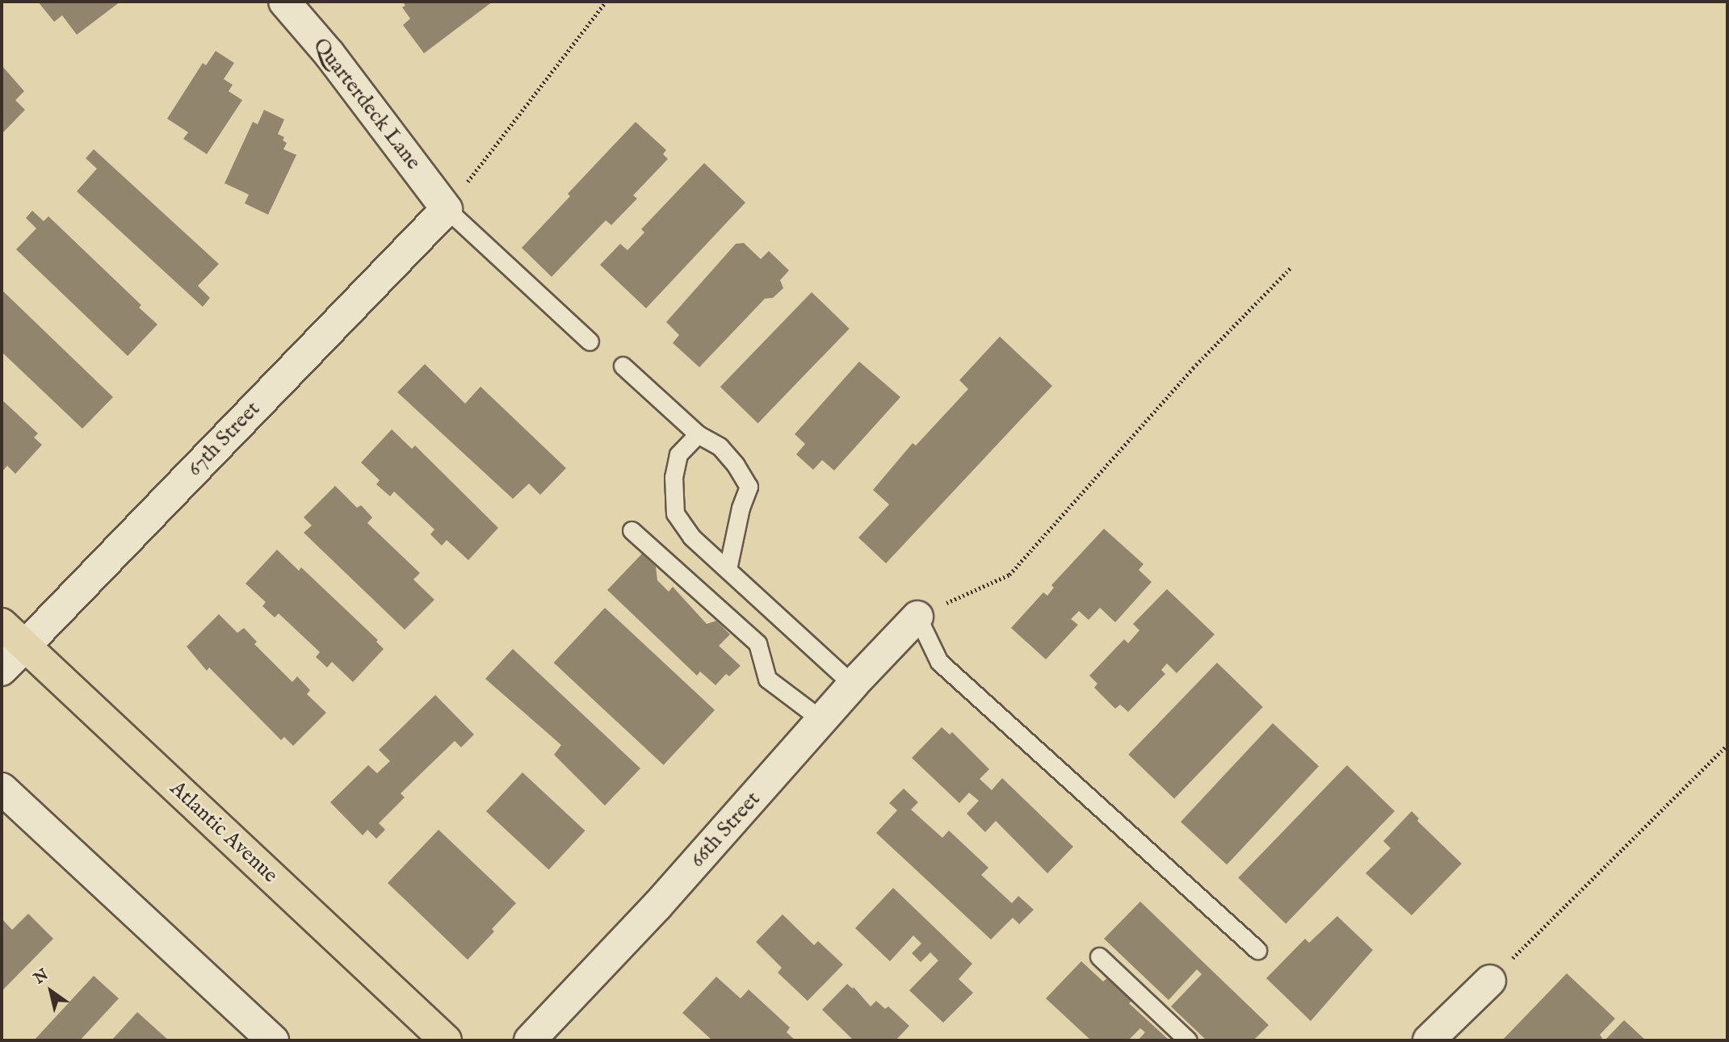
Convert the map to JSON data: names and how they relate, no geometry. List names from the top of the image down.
{
  "streets": {
    "highway": ["Atlantic Avenue"],
    "street": ["Quarterdeck Lane", "67th Street", "66th Street"]
  },
  "crossings": [
    ["Quarterdeck Lane", "67th Street"],
    ["67th Street", "Atlantic Avenue"]
  ],
  "north": "top left"
}
